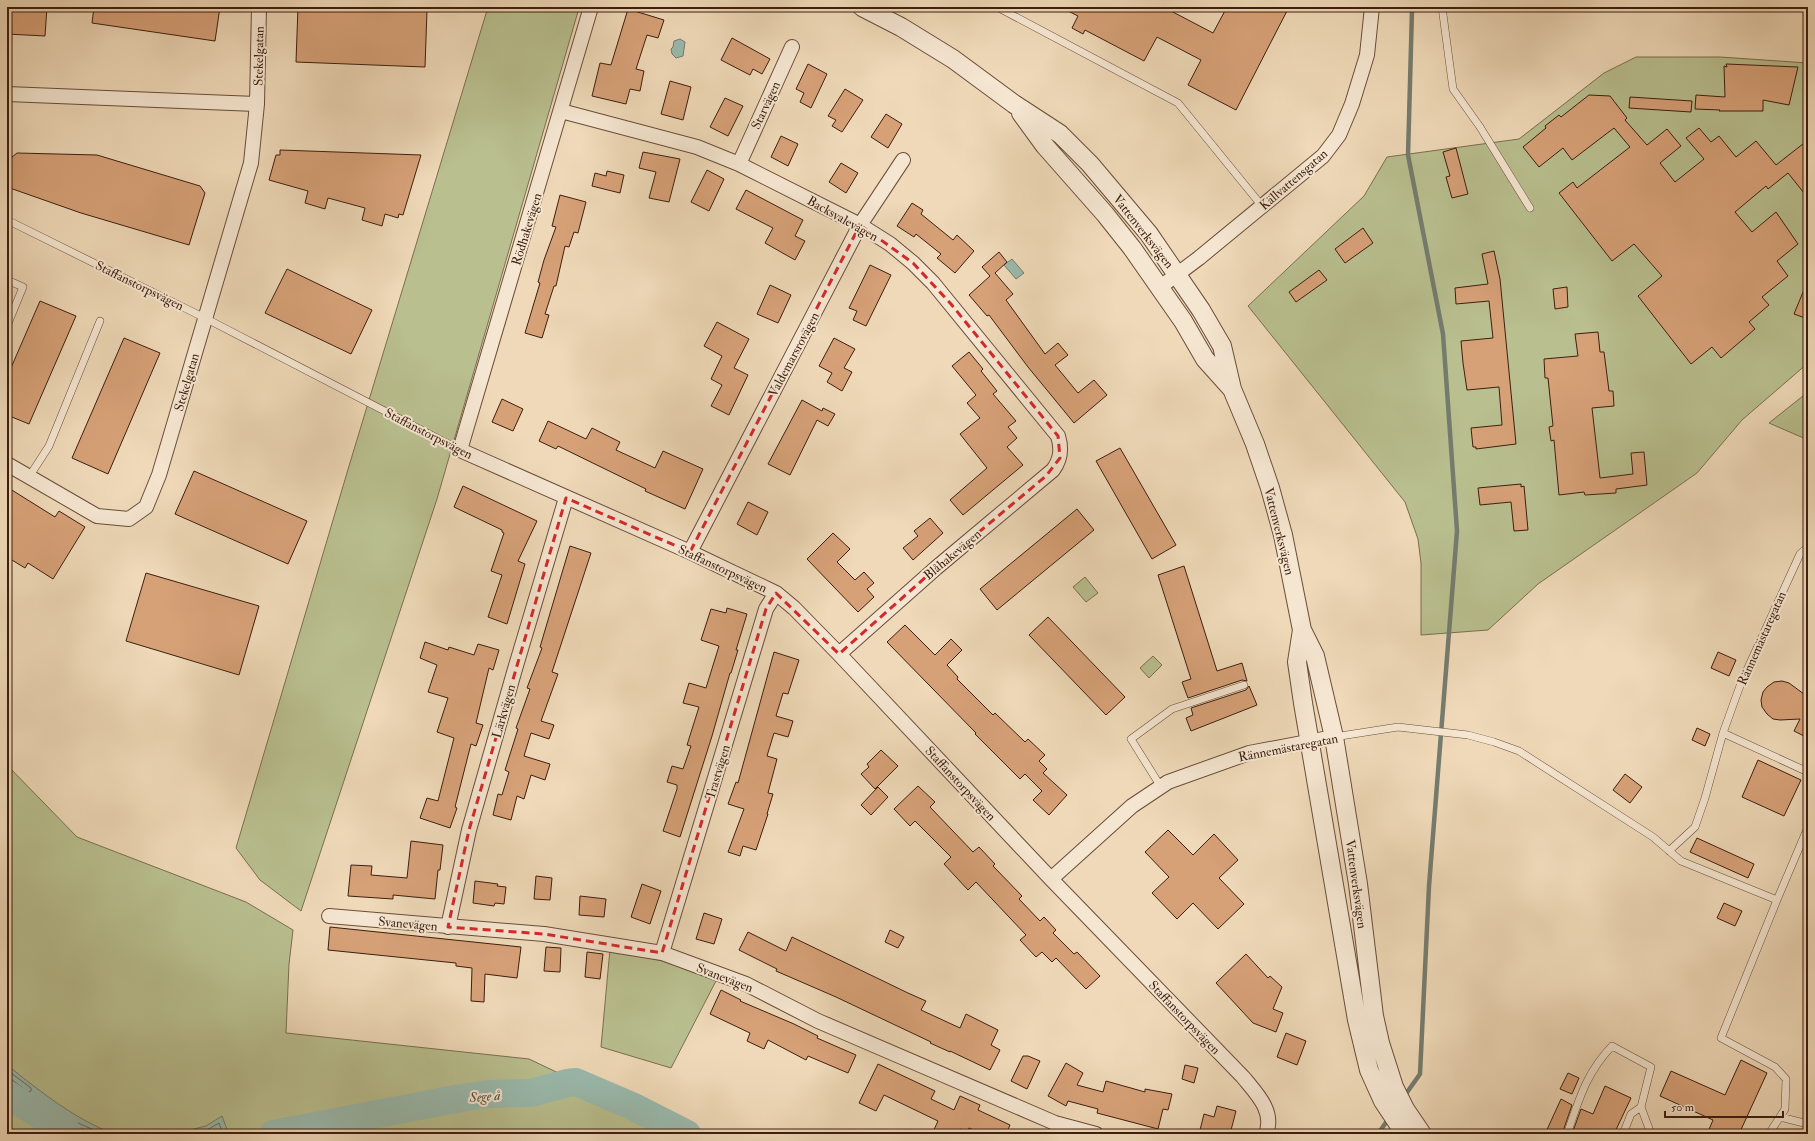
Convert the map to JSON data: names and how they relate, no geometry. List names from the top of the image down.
{
  "streets": {
    "street": [
      "Stekelgatan",
      "Starvägen",
      "Källvattensgatan",
      "Backsvalevägen",
      "Rödhakevägen",
      "Vattenverksvägen",
      "Staffanstorpsvägen",
      "Valdemarsrovägen",
      "Blåhakevägen",
      "Rännemästaregatan",
      "Lärkvägen",
      "Trastvägen",
      "Svanevägen"
    ]
  },
  "crossings": [
    ["Stekelgatan", "Staffanstorpsvägen"],
    ["Starvägen", "Backsvalevägen"],
    ["Källvattensgatan", "Vattenverksvägen"],
    ["Backsvalevägen", "Rödhakevägen"],
    ["Backsvalevägen", "Valdemarsrovägen"],
    ["Backsvalevägen", "Blåhakevägen"],
    ["Rödhakevägen", "Staffanstorpsvägen"],
    ["Vattenverksvägen", "Rännemästaregatan"],
    ["Staffanstorpsvägen", "Valdemarsrovägen"],
    ["Staffanstorpsvägen", "Blåhakevägen"],
    ["Staffanstorpsvägen", "Rännemästaregatan"],
    ["Staffanstorpsvägen", "Lärkvägen"],
    ["Staffanstorpsvägen", "Trastvägen"],
    ["Lärkvägen", "Svanevägen"],
    ["Trastvägen", "Svanevägen"]
  ],
  "water": ["Sege å"],
  "scale_bar": "50 m"
}
